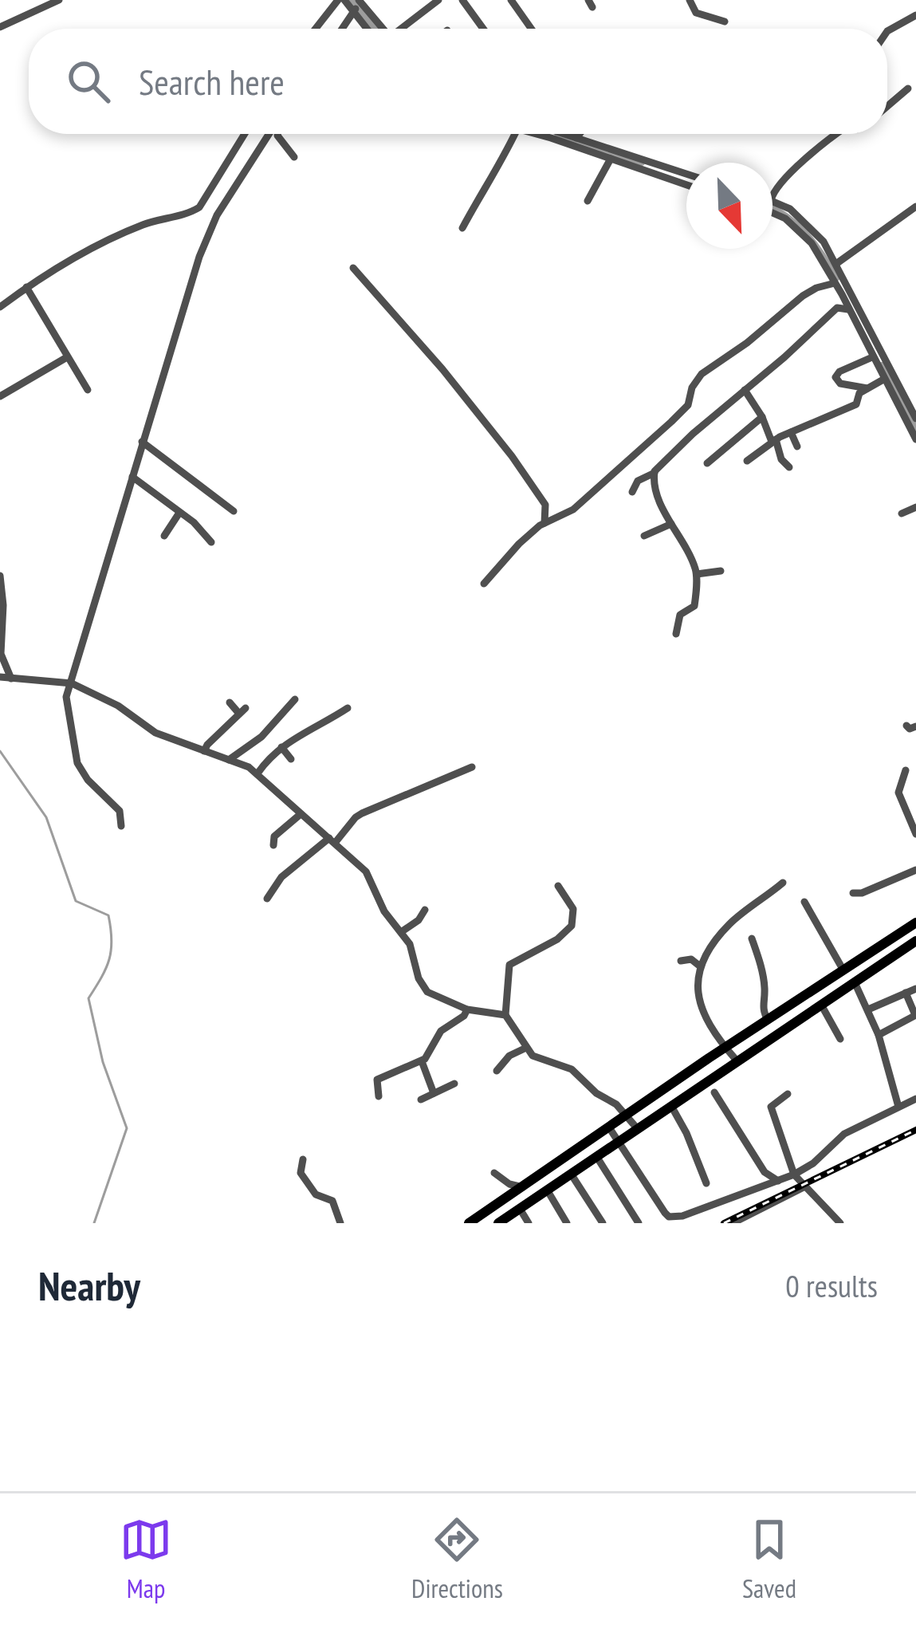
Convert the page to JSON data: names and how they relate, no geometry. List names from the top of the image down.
{
  "north": "bottom right",
  "page": {
    "search": "Search here",
    "heading": ["Nearby", "0 results"],
    "nav": ["Map", "Directions", "Saved"]
  }
}
